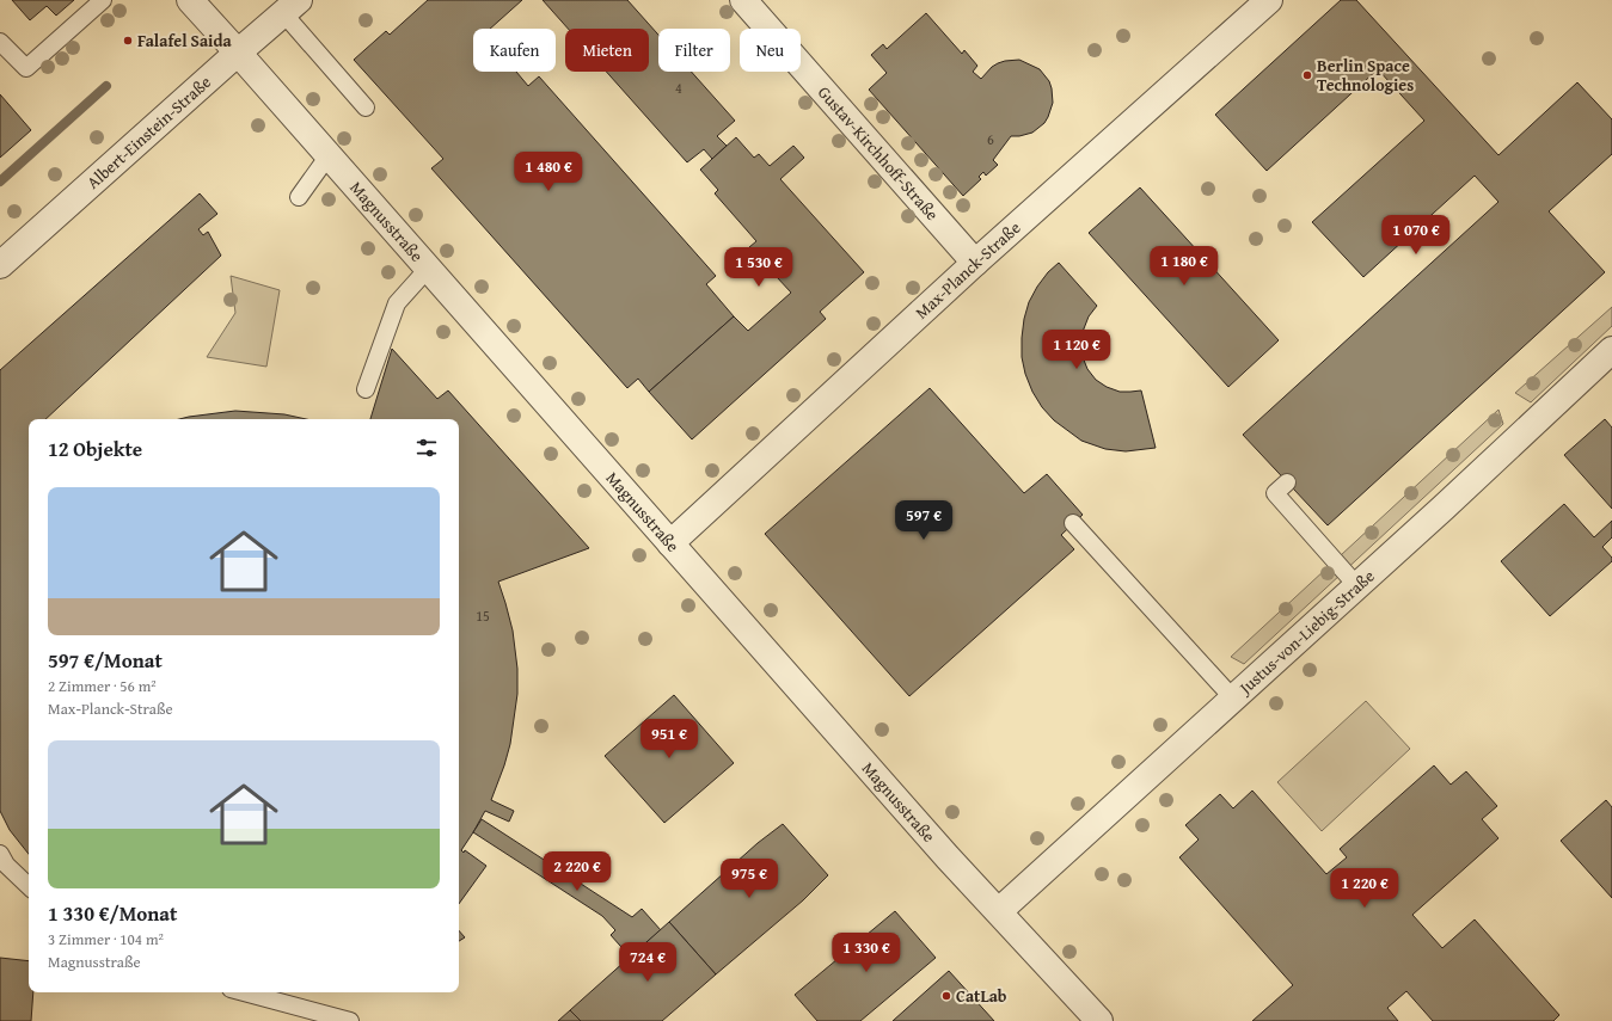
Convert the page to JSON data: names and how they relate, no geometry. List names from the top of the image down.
{
  "streets": {
    "street": [
      "Albert-Einstein-Straße",
      "Gustav-Kirchhoff-Straße",
      "Magnusstraße",
      "Max-Planck-Straße",
      "Justus-von-Liebig-Straße"
    ]
  },
  "crossings": [
    ["Albert-Einstein-Straße", "Magnusstraße"],
    ["Gustav-Kirchhoff-Straße", "Max-Planck-Straße"],
    ["Magnusstraße", "Max-Planck-Straße"],
    ["Magnusstraße", "Justus-von-Liebig-Straße"]
  ],
  "places": ["Falafel Saida", "Berlin Space Technologies", "CatLab"],
  "house_numbers": ["4", "6", "15"],
  "page": {
    "chip": [
      "Kaufen",
      "Mieten",
      "Filter",
      "Neu"
    ],
    "price": [
      "1 480 €",
      "1 070 €",
      "1 180 €",
      "1 530 €",
      "1 120 €",
      "597 €",
      "951 €",
      "2 220 €",
      "975 €",
      "1 220 €",
      "1 330 €",
      "724 €"
    ],
    "heading": "12 Objekte",
    "list": [
      {
        "name": "597 €/Monat",
        "note": "2 Zimmer · 56 m² · Max-Planck-Straße"
      },
      {
        "name": "1 330 €/Monat",
        "note": "3 Zimmer · 104 m² · Magnusstraße"
      }
    ]
  }
}
